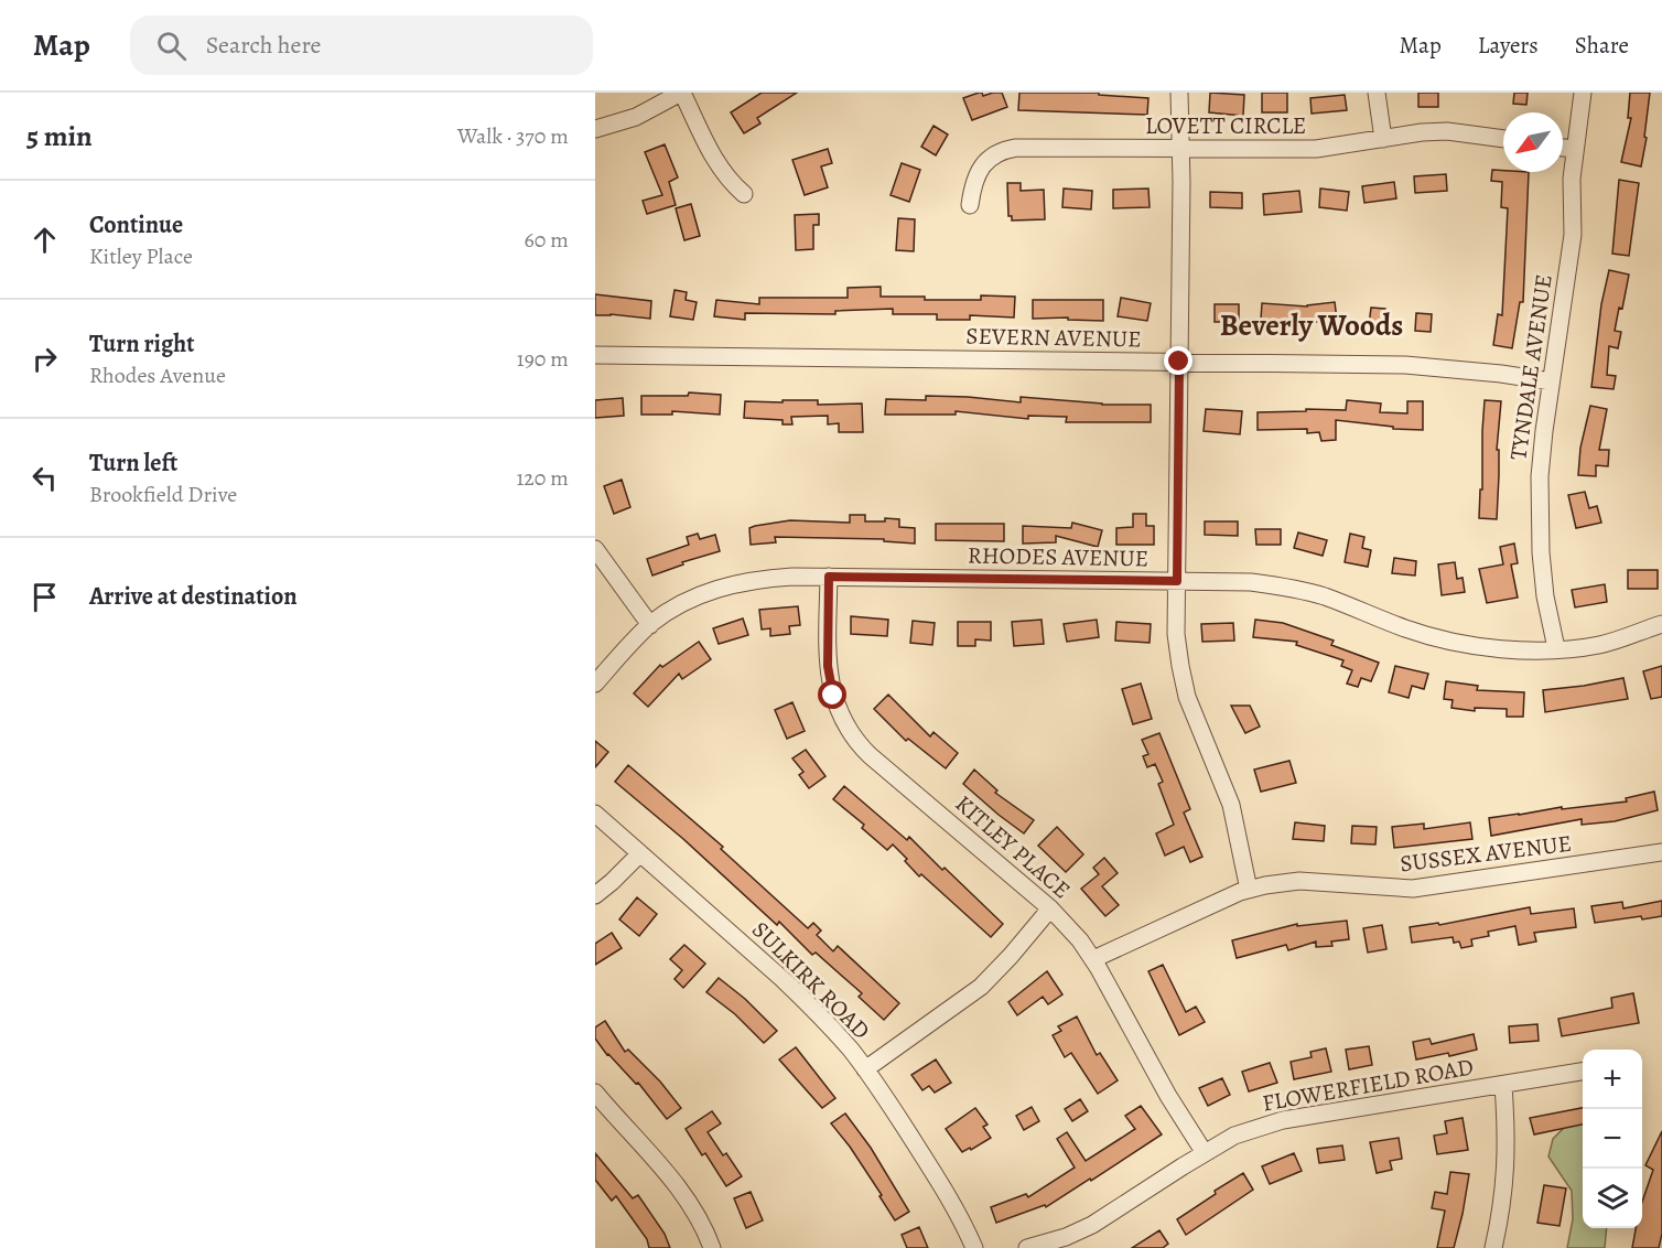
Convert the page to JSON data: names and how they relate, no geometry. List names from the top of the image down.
{
  "streets": {
    "street": [
      "LOVETT CIRCLE",
      "SEVERN AVENUE",
      "TYNDALE AVENUE",
      "RHODES AVENUE",
      "KITLEY PLACE",
      "SUSSEX AVENUE",
      "SULKIRK ROAD",
      "FLOWERFIELD ROAD"
    ]
  },
  "crossings": [
    ["SEVERN AVENUE", "TYNDALE AVENUE"],
    ["TYNDALE AVENUE", "RHODES AVENUE"],
    ["RHODES AVENUE", "KITLEY PLACE"],
    ["KITLEY PLACE", "SUSSEX AVENUE"],
    ["KITLEY PLACE", "FLOWERFIELD ROAD"]
  ],
  "districts": ["Beverly Woods"],
  "north": "bottom left",
  "page": {
    "header": "Map",
    "search": "Search here",
    "nav": ["Map", "Layers", "Share"],
    "heading": ["5 min", "Walk · 370 m"],
    "list": [
      ["Continue", "Kitley Place", "60 m"],
      ["Turn right", "Rhodes Avenue", "190 m"],
      ["Turn left", "Brookfield Drive", "120 m"],
      "Arrive at destination"
    ],
    "map_buttons": ["+", "−"]
  }
}
